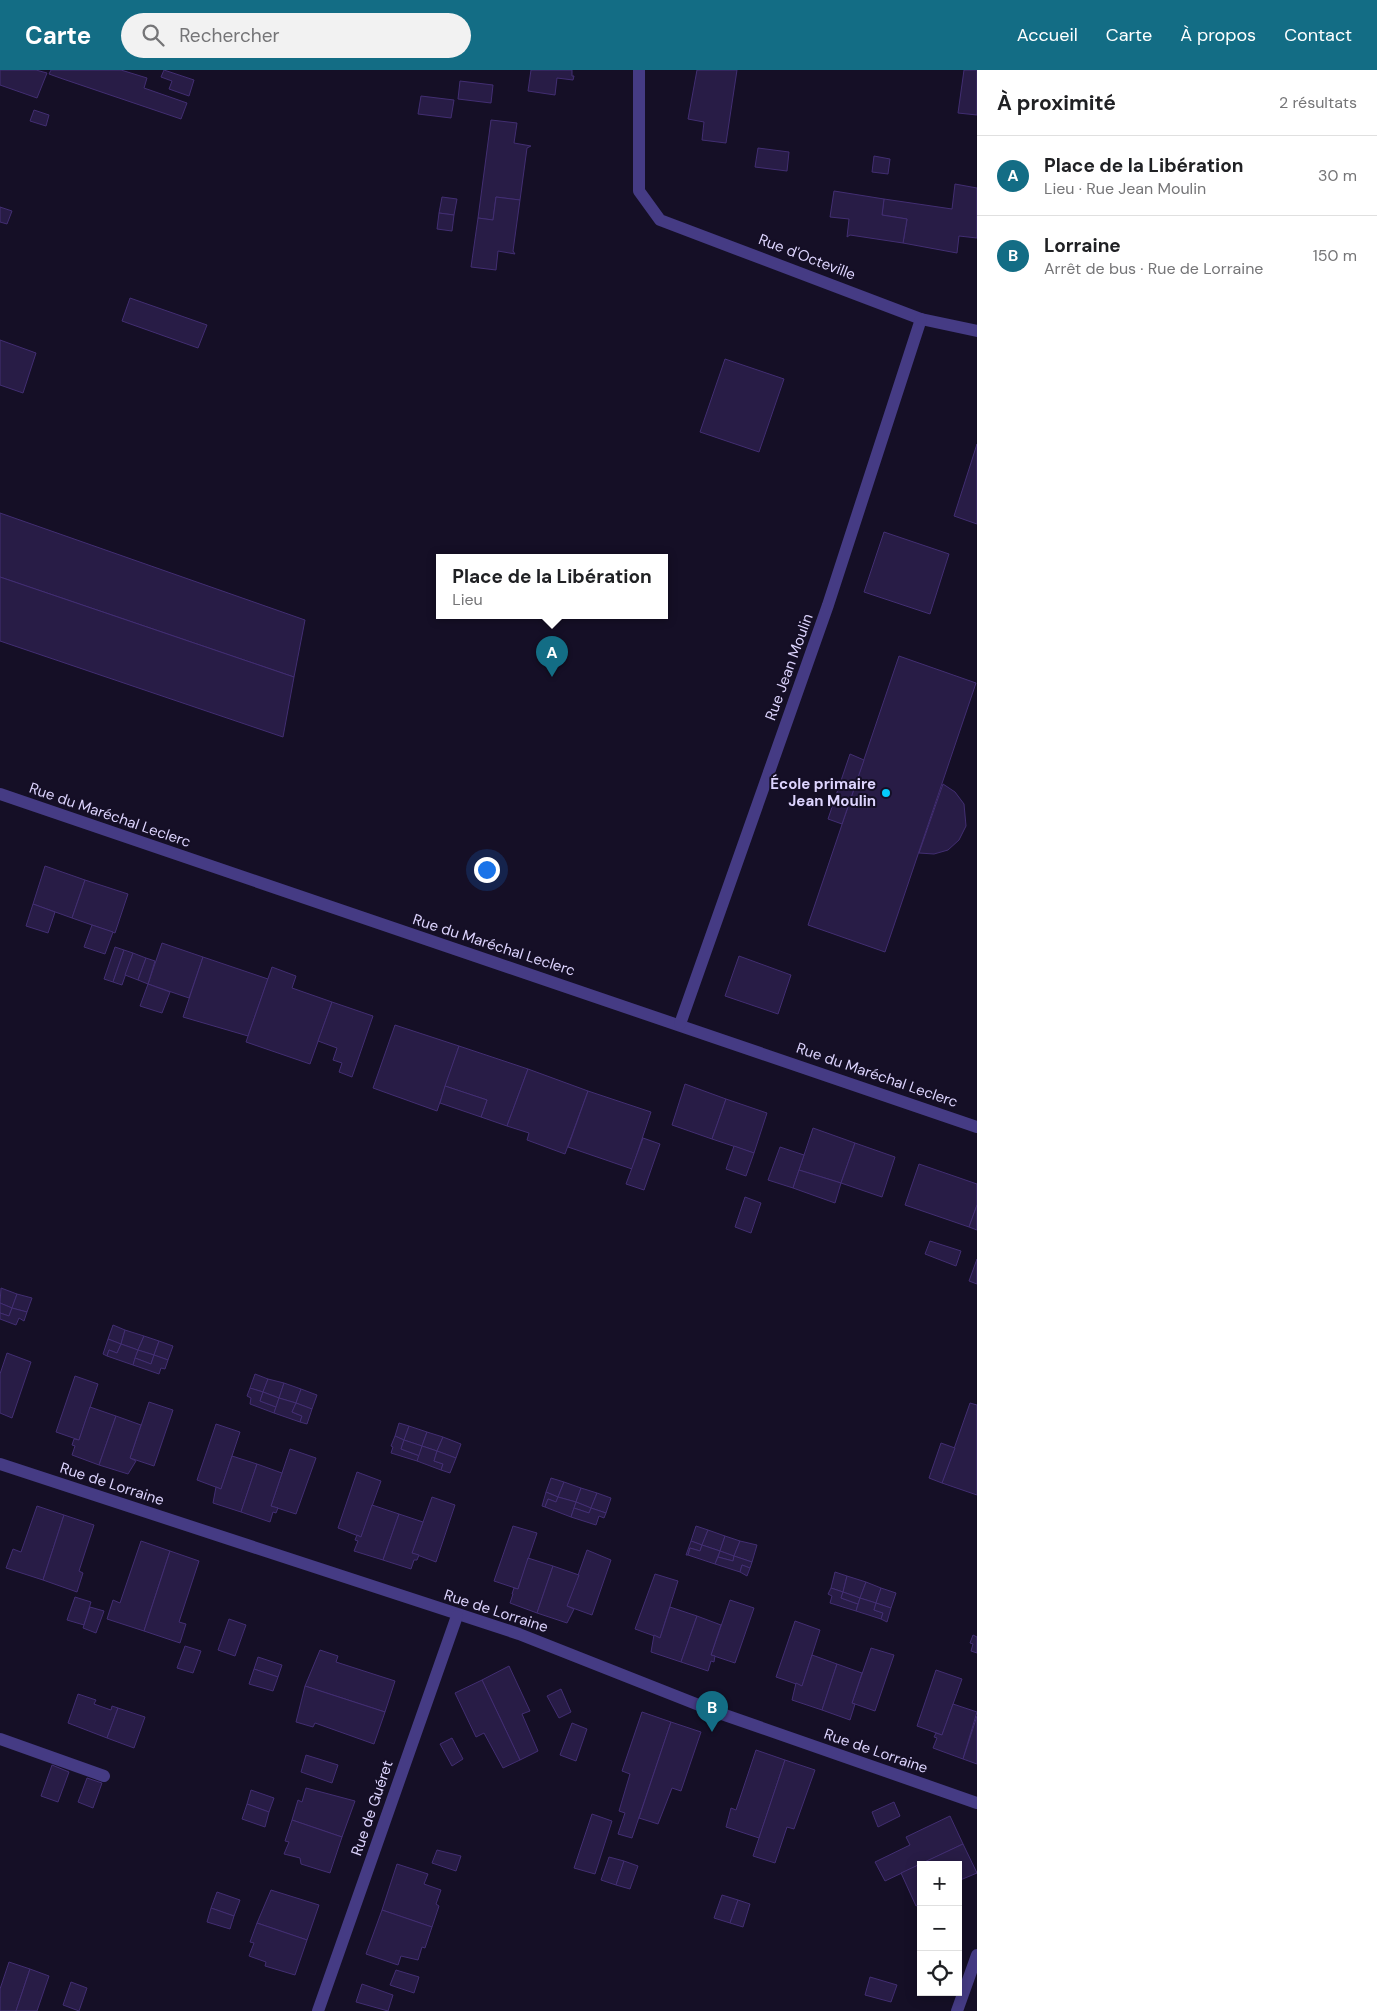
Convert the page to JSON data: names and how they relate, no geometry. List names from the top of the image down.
{
  "streets": {
    "street": [
      "Rue d'Octeville",
      "Rue Jean Moulin",
      "Rue du Maréchal Leclerc",
      "Rue de Lorraine",
      "Rue de Guéret"
    ]
  },
  "crossings": [
    ["Rue d'Octeville", "Rue Jean Moulin"],
    ["Rue Jean Moulin", "Rue du Maréchal Leclerc"],
    ["Rue de Lorraine", "Rue de Guéret"]
  ],
  "places": ["École primaire Jean Moulin"],
  "page": {
    "header": "Carte",
    "search": "Rechercher",
    "nav": [
      "Accueil",
      "Carte",
      "À propos",
      "Contact"
    ],
    "heading": ["À proximité", "2 résultats"],
    "list": [
      {
        "mark": "A",
        "name": "Place de la Libération",
        "note": "Lieu · Rue Jean Moulin",
        "value": "30 m"
      },
      {
        "mark": "B",
        "name": "Lorraine",
        "note": "Arrêt de bus · Rue de Lorraine",
        "value": "150 m"
      }
    ],
    "popup": ["Place de la Libération", "Lieu"],
    "pins": ["A", "B"],
    "map_buttons": ["+", "−"]
  }
}
